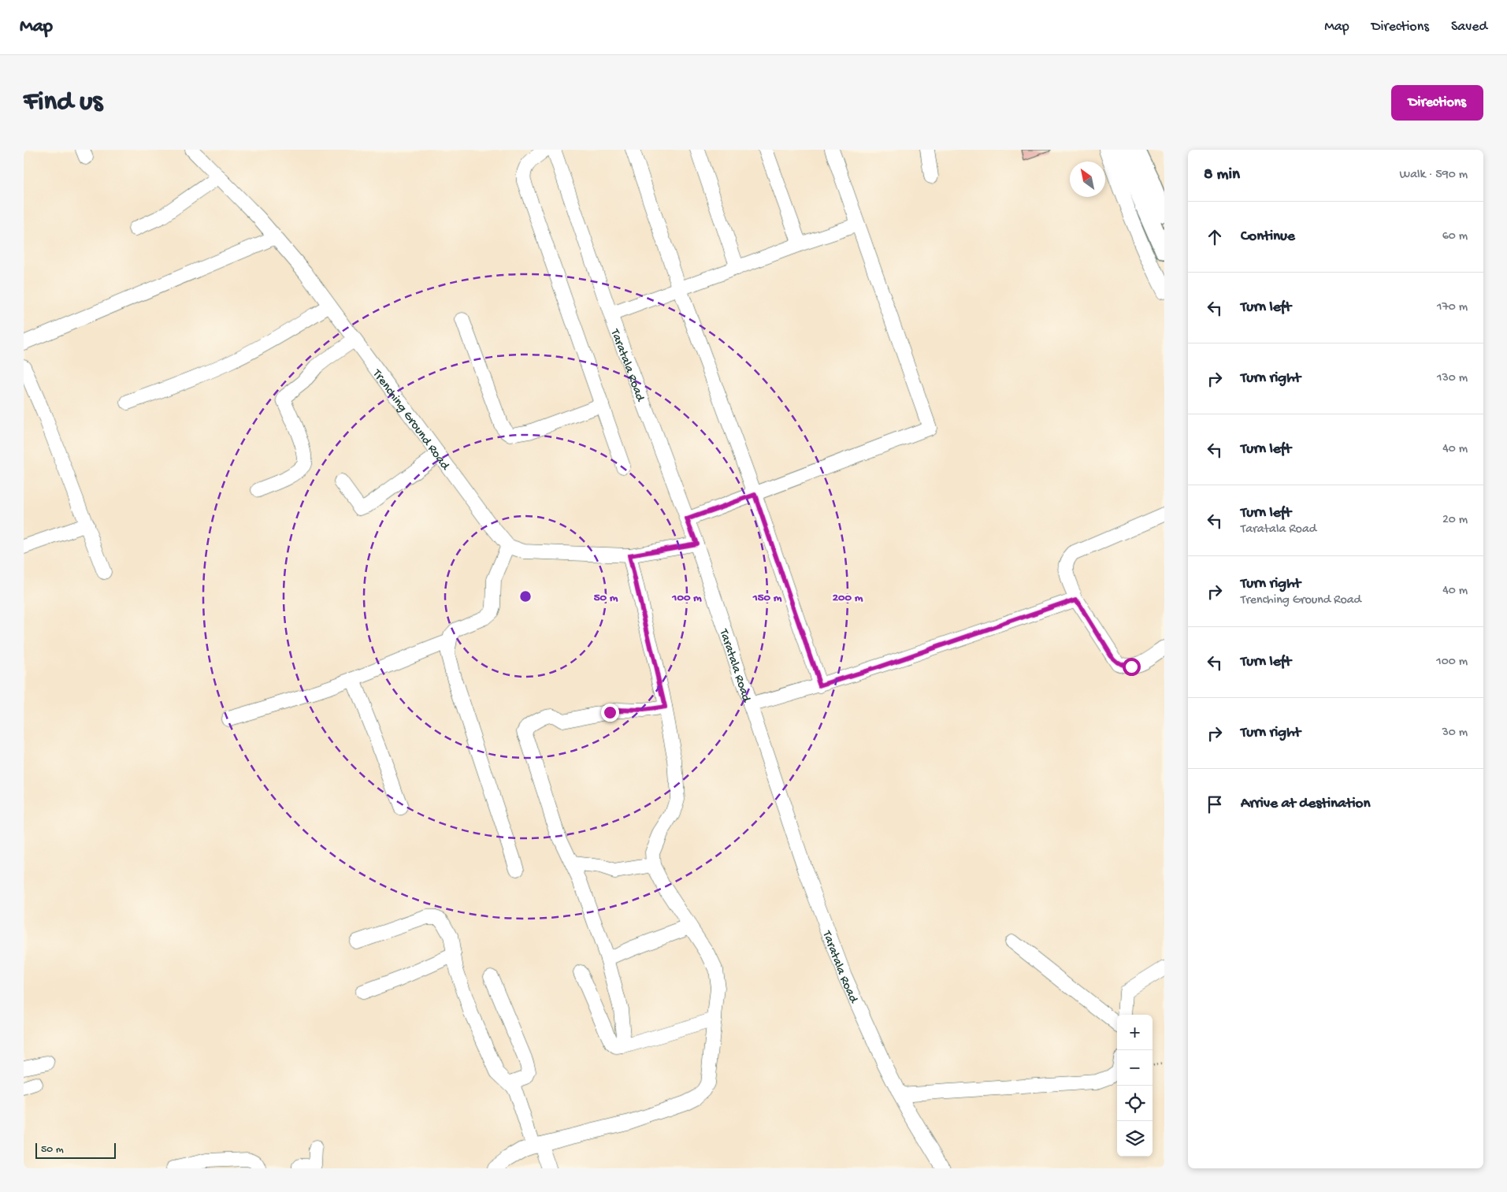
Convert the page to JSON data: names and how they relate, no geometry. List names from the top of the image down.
{
  "streets": {
    "street": ["Taratala Road", "Trenching Ground Road"]
  },
  "scale_bar": "50 m",
  "north": "top left",
  "page": {
    "header": "Map",
    "nav": ["Map", "Directions", "Saved"],
    "buttons": "Directions",
    "title": "Find us",
    "heading": ["8 min", "Walk · 590 m"],
    "list": [
      ["Continue", "60 m"],
      ["Turn left", "170 m"],
      ["Turn right", "130 m"],
      ["Turn left", "40 m"],
      ["Turn left", "Taratala Road", "20 m"],
      ["Turn right", "Trenching Ground Road", "40 m"],
      ["Turn left", "100 m"],
      ["Turn right", "30 m"],
      "Arrive at destination"
    ],
    "map_buttons": ["+", "−"],
    "scale": "50 m"
  },
  "rings": [
    "50 m",
    "100 m",
    "150 m",
    "200 m"
  ]
}
